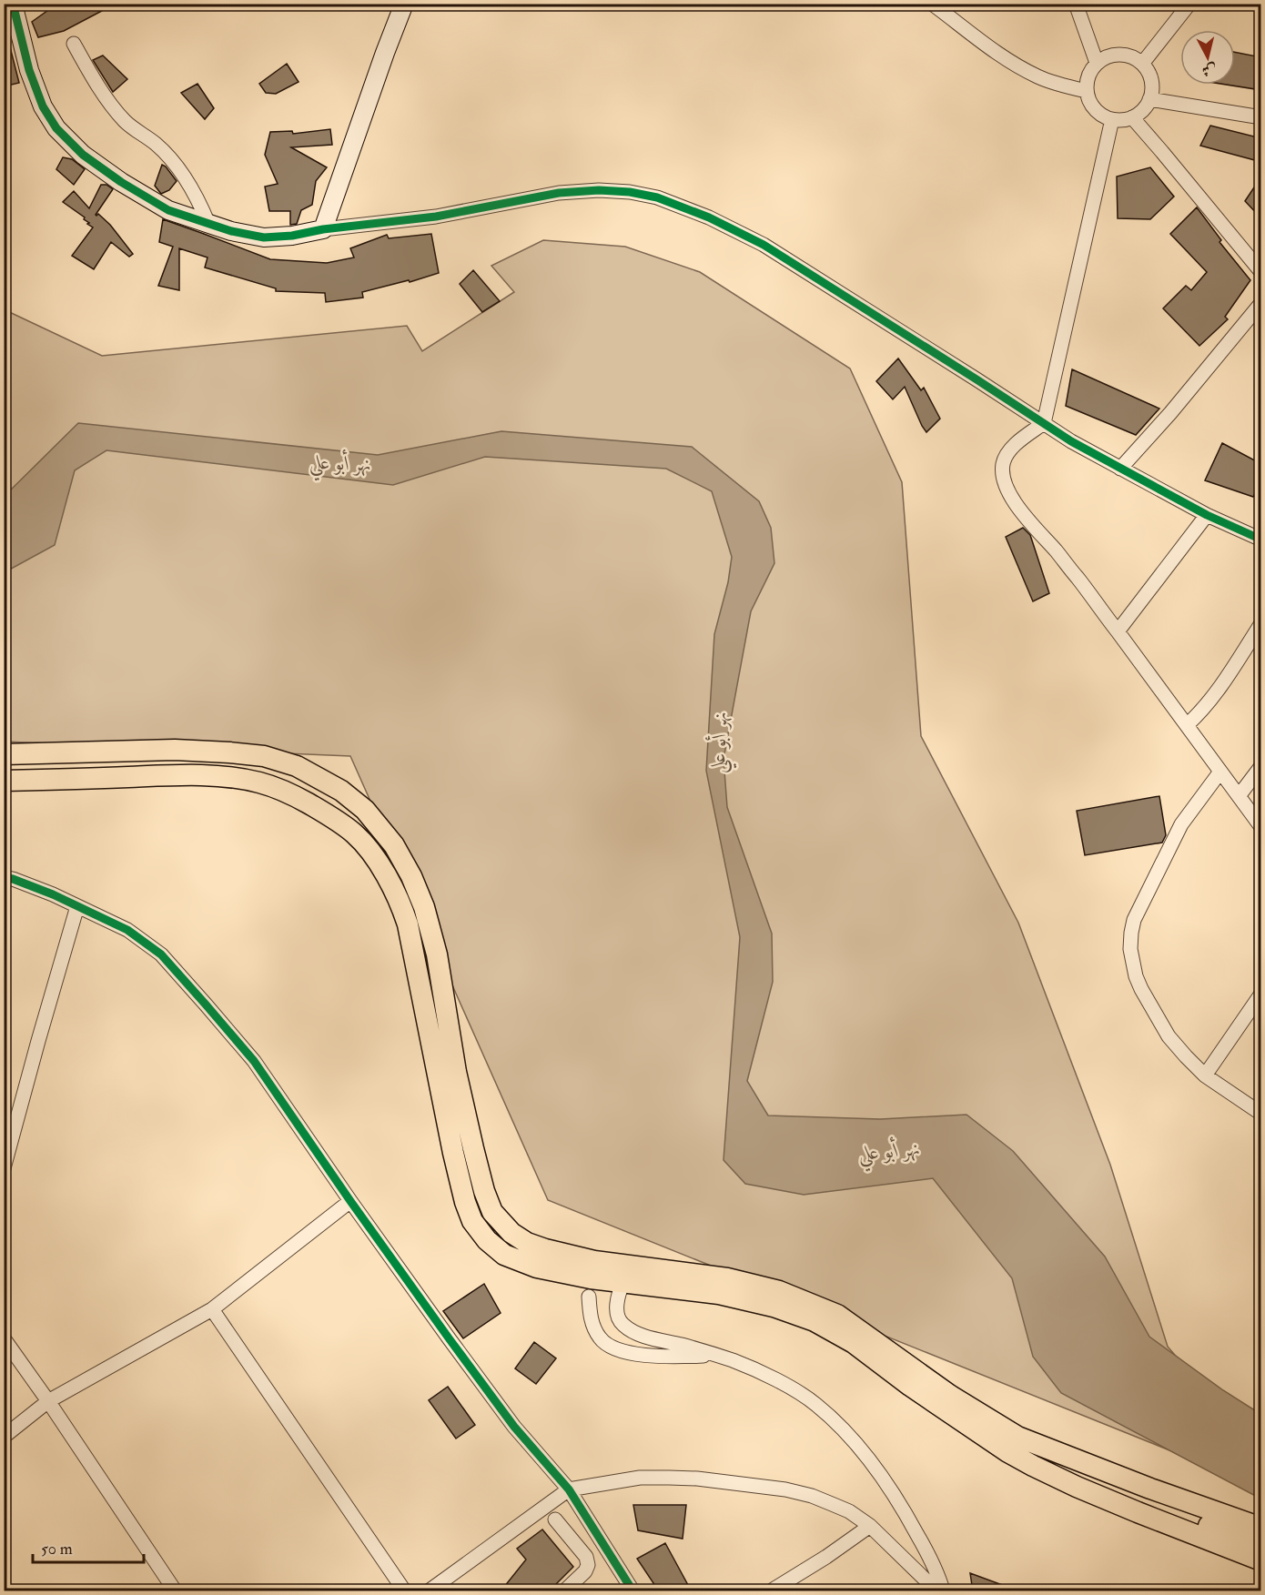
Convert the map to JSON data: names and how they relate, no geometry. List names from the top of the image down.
{
  "water": ["نهر أبو علي"],
  "scale_bar": "50 m",
  "north": "bottom"
}
